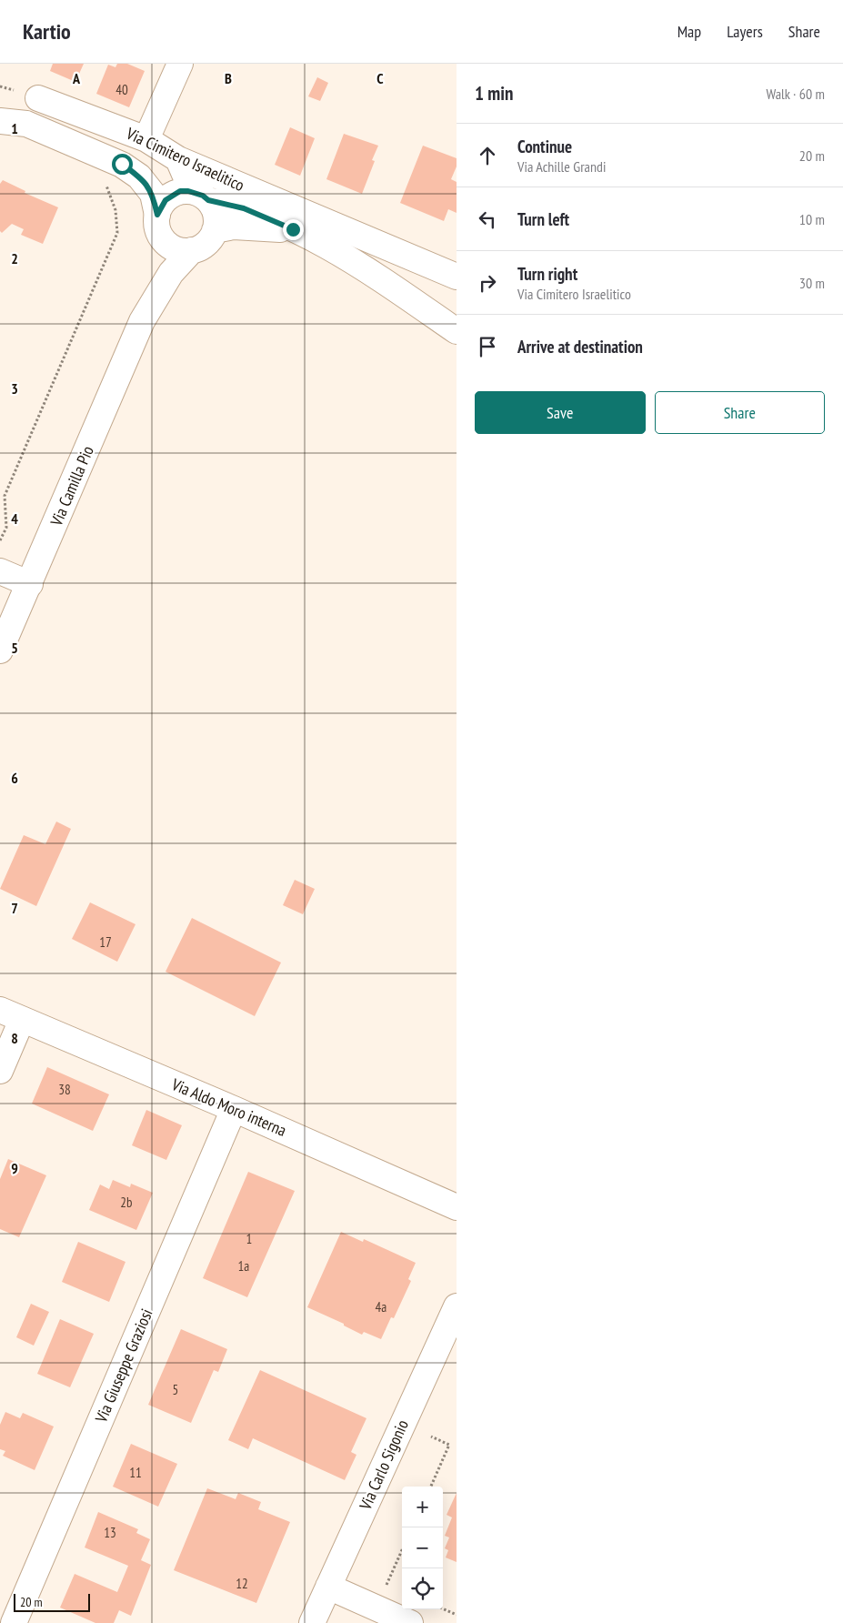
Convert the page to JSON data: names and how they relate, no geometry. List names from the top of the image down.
{
  "streets": {
    "street": [
      "Via Cimitero Israelitico",
      "Via Camilla Pio",
      "Via Aldo Moro interna",
      "Via Giuseppe Graziosi",
      "Via Carlo Sigonio"
    ]
  },
  "crossings": [
    ["Via Cimitero Israelitico", "Via Camilla Pio"],
    ["Via Aldo Moro interna", "Via Giuseppe Graziosi"]
  ],
  "house_numbers": [
    "40",
    "17",
    "38",
    "2b",
    "1",
    "1a",
    "4a",
    "5",
    "11",
    "13",
    "12"
  ],
  "scale_bar": "20 m",
  "page": {
    "header": "Kartio",
    "nav": ["Map", "Layers", "Share"],
    "heading": ["1 min", "Walk · 60 m"],
    "list": [
      ["Continue", "Via Achille Grandi", "20 m"],
      ["Turn left", "10 m"],
      ["Turn right", "Via Cimitero Israelitico", "30 m"],
      "Arrive at destination"
    ],
    "buttons": ["Save", "Share"],
    "map_buttons": ["+", "−"],
    "scale": "20 m"
  },
  "grid": {
    "columns": ["A", "B", "C"],
    "rows": [
      "1",
      "2",
      "3",
      "4",
      "5",
      "6",
      "7",
      "8",
      "9"
    ]
  }
}
